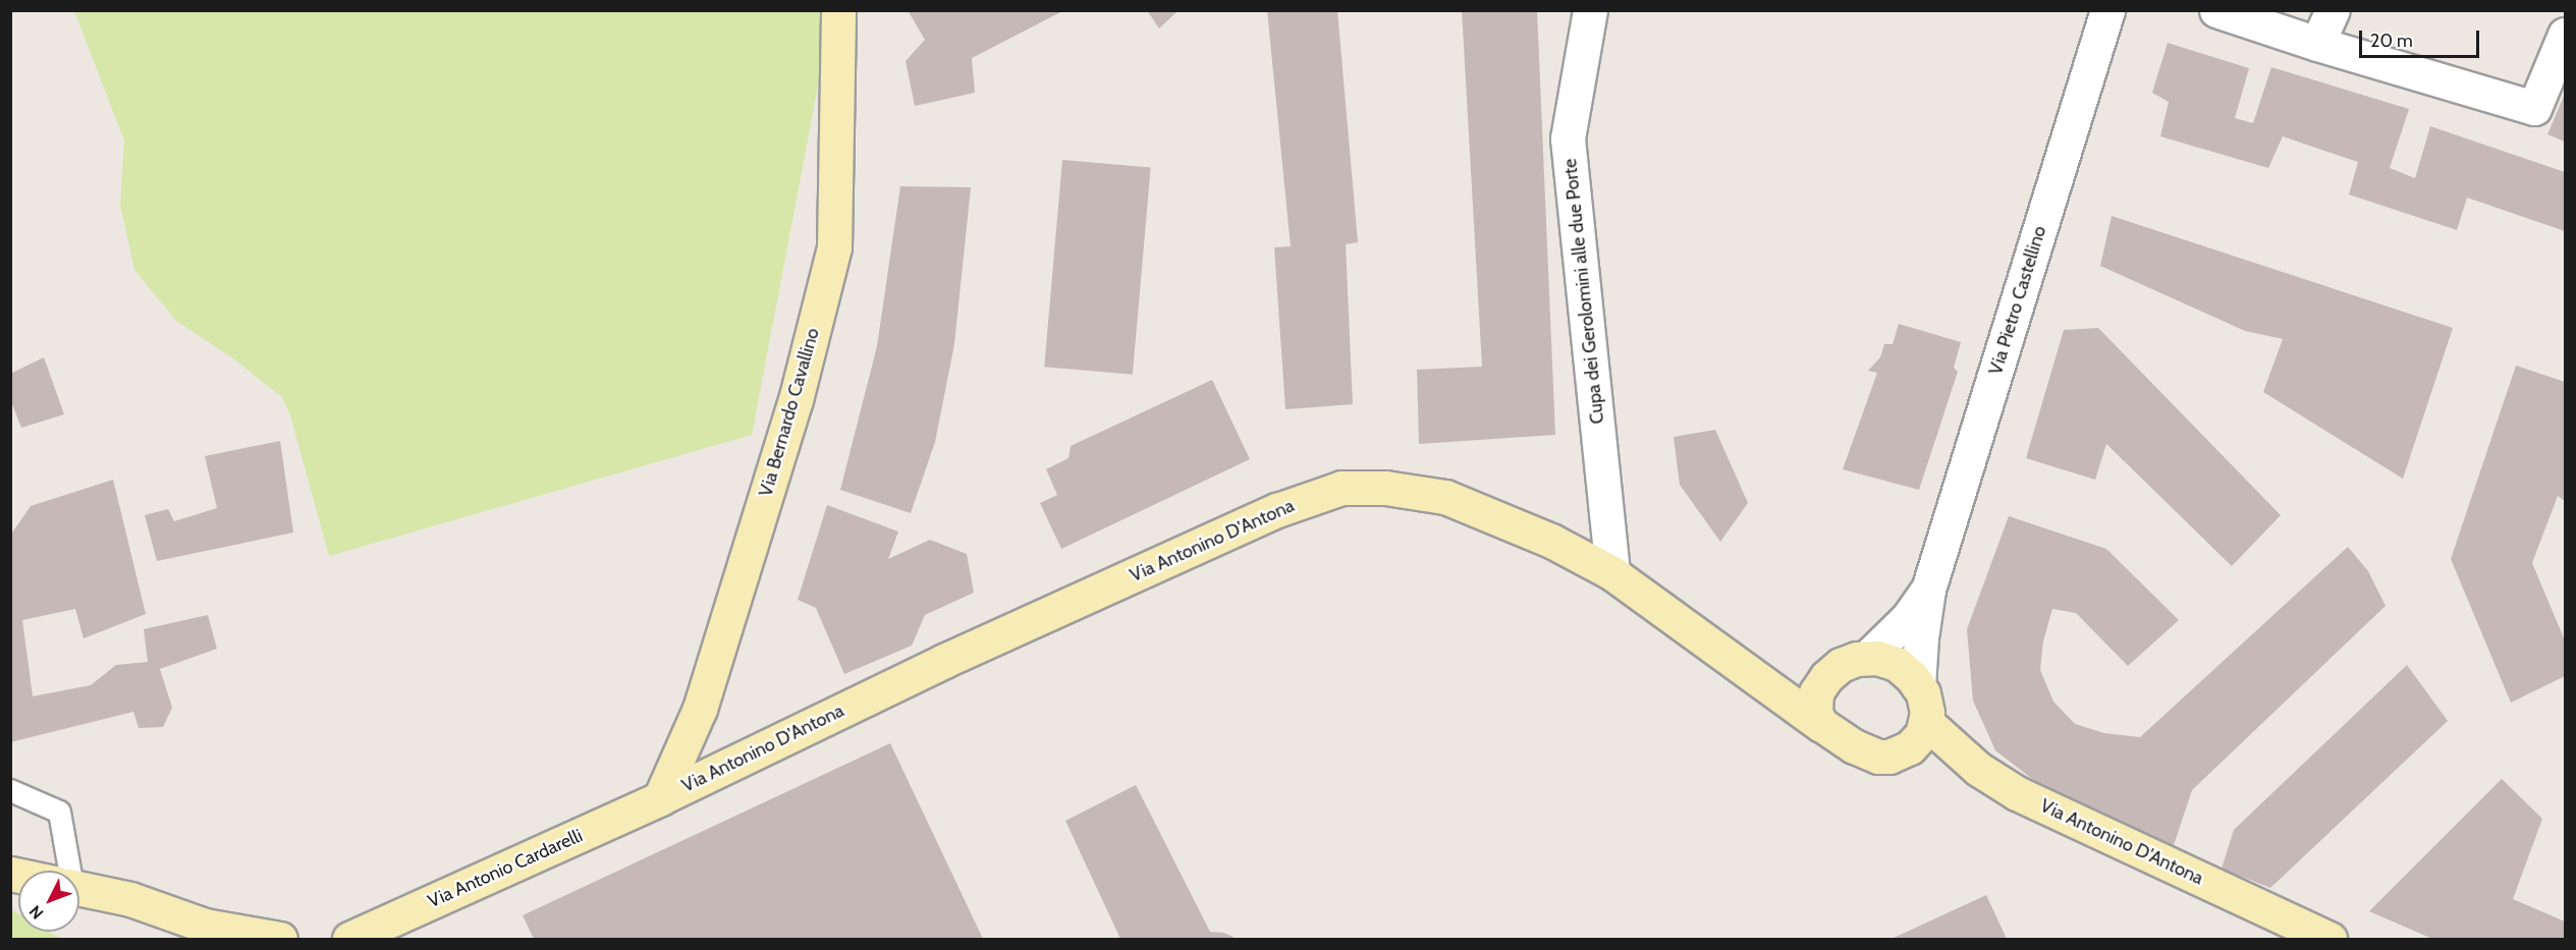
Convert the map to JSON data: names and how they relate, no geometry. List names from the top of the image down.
{
  "streets": {
    "main road": ["Via Bernardo Cavallino", "Via Antonino D'Antona", "Via Antonio Cardarelli"],
    "street": ["Cupa dei Gerolomini alle due Porte", "Via Pietro Castellino"]
  },
  "crossings": [
    ["Cupa dei Gerolomini alle due Porte", "Via Antonino D'Antona"],
    ["Via Pietro Castellino", "Via Antonino D'Antona"],
    ["Via Bernardo Cavallino", "Via Antonino D'Antona"],
    ["Via Bernardo Cavallino", "Via Antonio Cardarelli"],
    ["Via Antonino D'Antona", "Via Antonio Cardarelli"]
  ],
  "scale_bar": "20 m",
  "north": "bottom left"
}
